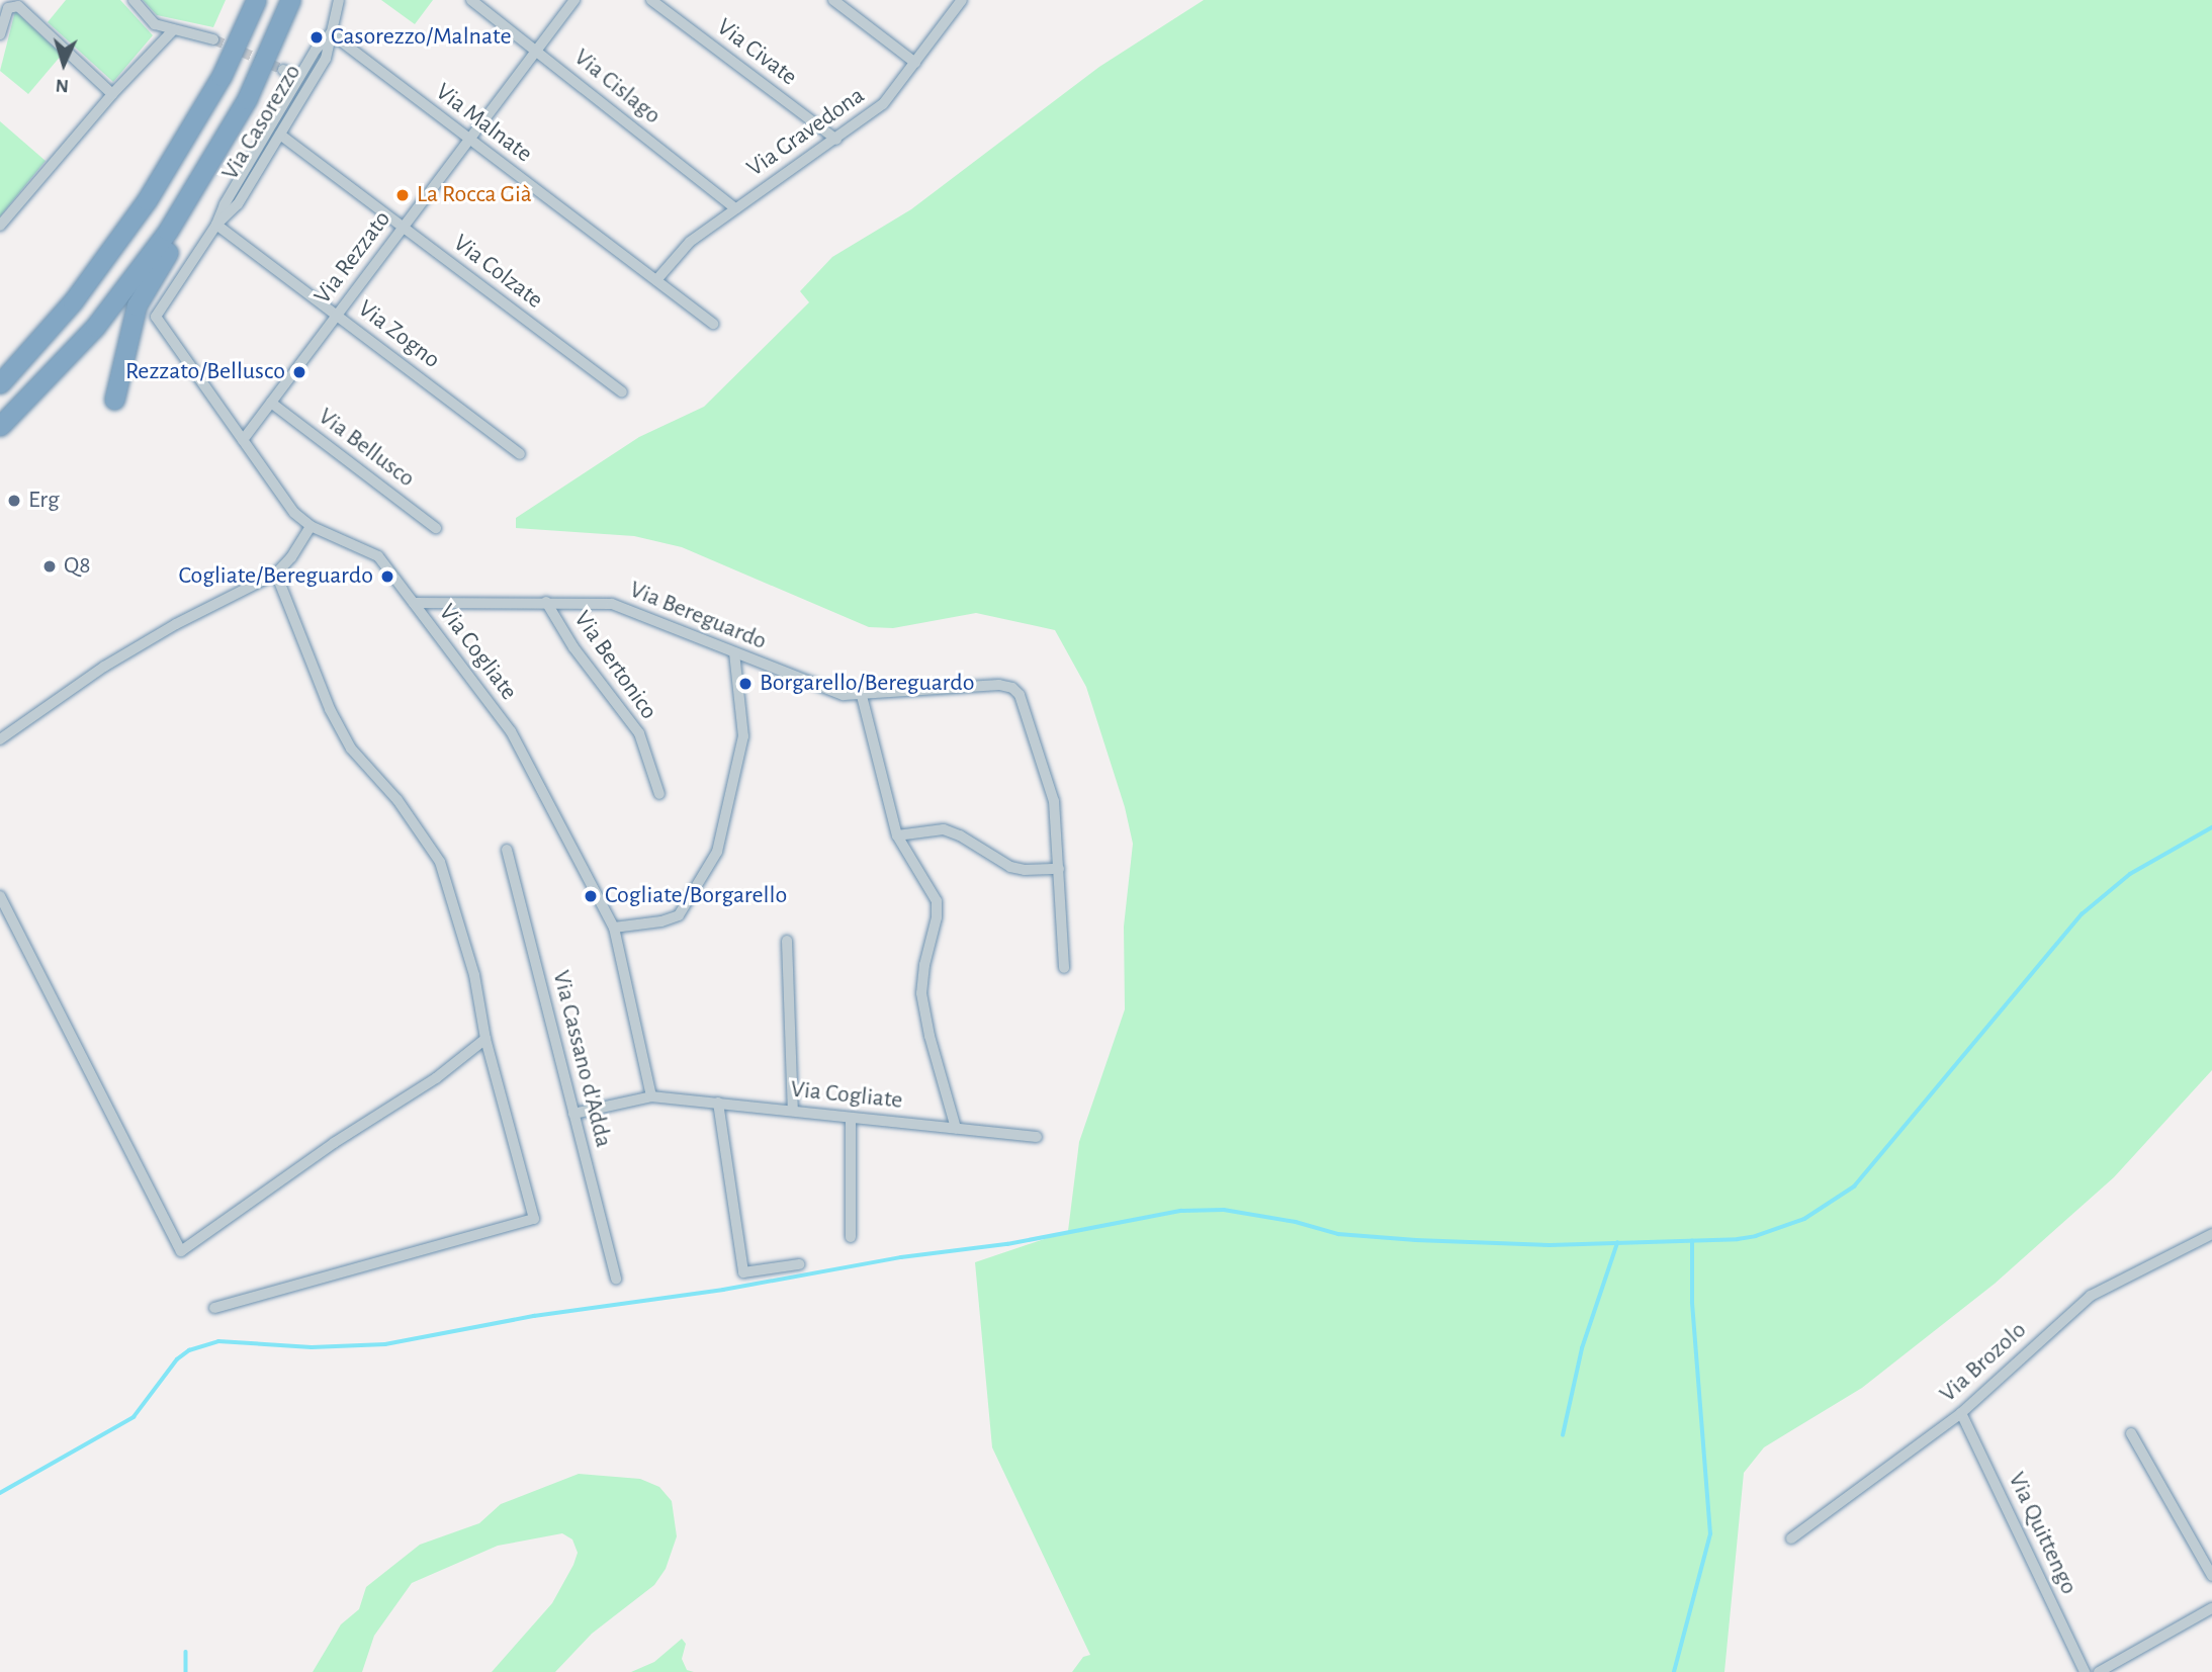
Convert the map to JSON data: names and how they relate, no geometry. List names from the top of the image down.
{
  "streets": {
    "street": [
      "Via Civate",
      "Via Cislago",
      "Via Casorezzo",
      "Via Malnate",
      "Via Gravedona",
      "Via Rezzato",
      "Via Colzate",
      "Via Zogno",
      "Via Bellusco",
      "Via Bereguardo",
      "Via Cogliate",
      "Via Bertonico",
      "Via Cassano d'Adda",
      "Via Brozolo",
      "Via Quittengo"
    ]
  },
  "crossings": [
    ["Via Civate", "Via Gravedona"],
    ["Via Cislago", "Via Gravedona"],
    ["Via Cislago", "Via Rezzato"],
    ["Via Casorezzo", "Via Malnate"],
    ["Via Casorezzo", "Via Colzate"],
    ["Via Casorezzo", "Via Zogno"],
    ["Via Casorezzo", "Via Cogliate"],
    ["Via Malnate", "Via Gravedona"],
    ["Via Malnate", "Via Rezzato"],
    ["Via Rezzato", "Via Colzate"],
    ["Via Rezzato", "Via Zogno"],
    ["Via Rezzato", "Via Bellusco"],
    ["Via Rezzato", "Via Cogliate"],
    ["Via Bereguardo", "Via Cogliate"],
    ["Via Bereguardo", "Via Bertonico"],
    ["Via Cogliate", "Via Cassano d'Adda"],
    ["Via Brozolo", "Via Quittengo"]
  ],
  "places": [
    "Casorezzo/Malnate",
    "La Rocca Già",
    "Rezzato/Bellusco",
    "Erg",
    "Q8",
    "Cogliate/Bereguardo",
    "Borgarello/Bereguardo",
    "Cogliate/Borgarello"
  ],
  "north": "bottom"
}
